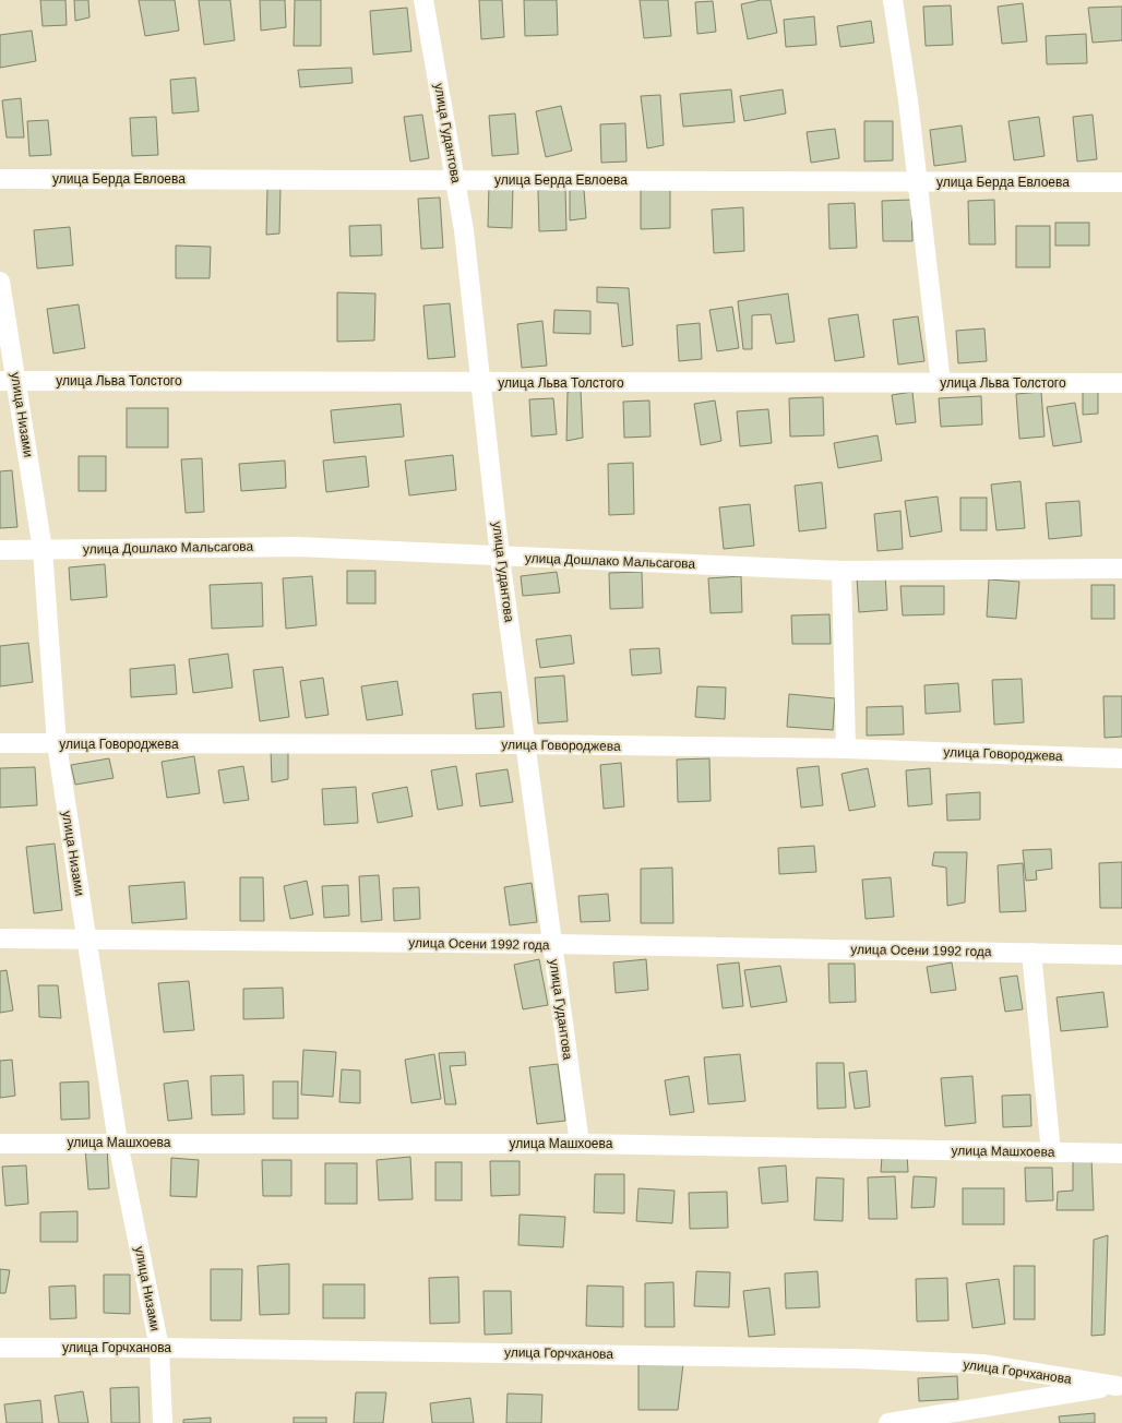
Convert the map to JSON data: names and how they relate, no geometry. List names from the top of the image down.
{
  "streets": {
    "street": [
      "улица Гудантова",
      "улица Берда Евлоева",
      "улица Льва Толстого",
      "улица Низами",
      "улица Дошлако Мальсагова",
      "улица Говороджева",
      "улица Осени 1992 года",
      "улица Машхоева",
      "улица Горчханова"
    ]
  },
  "crossings": [
    ["улица Гудантова", "улица Берда Евлоева"],
    ["улица Гудантова", "улица Льва Толстого"],
    ["улица Гудантова", "улица Дошлако Мальсагова"],
    ["улица Гудантова", "улица Говороджева"],
    ["улица Гудантова", "улица Осени 1992 года"],
    ["улица Гудантова", "улица Машхоева"],
    ["улица Льва Толстого", "улица Низами"],
    ["улица Низами", "улица Дошлако Мальсагова"],
    ["улица Низами", "улица Говороджева"],
    ["улица Низами", "улица Осени 1992 года"],
    ["улица Низами", "улица Машхоева"],
    ["улица Низами", "улица Горчханова"]
  ]
}
